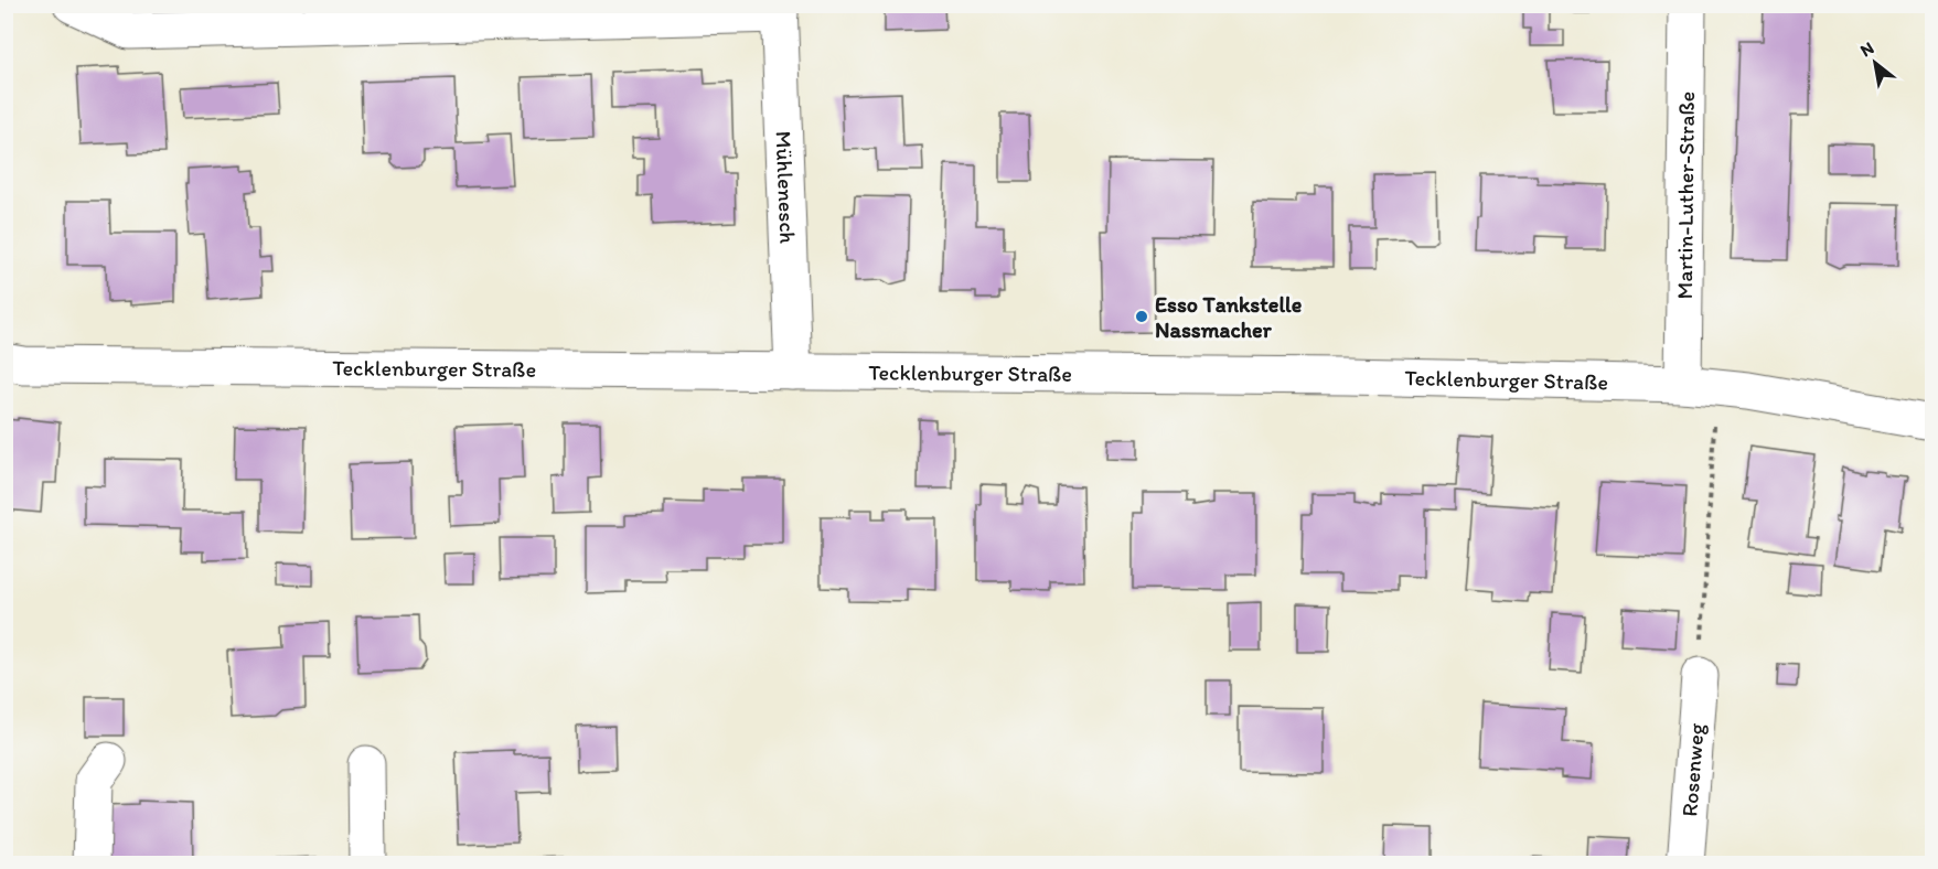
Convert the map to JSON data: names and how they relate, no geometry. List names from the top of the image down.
{
  "streets": {
    "street": [
      "Mühlenesch",
      "Martin-Luther-Straße",
      "Tecklenburger Straße",
      "Rosenweg"
    ]
  },
  "crossings": [
    ["Mühlenesch", "Tecklenburger Straße"],
    ["Martin-Luther-Straße", "Tecklenburger Straße"]
  ],
  "places": ["Esso Tankstelle Nassmacher"],
  "north": "top left"
}
